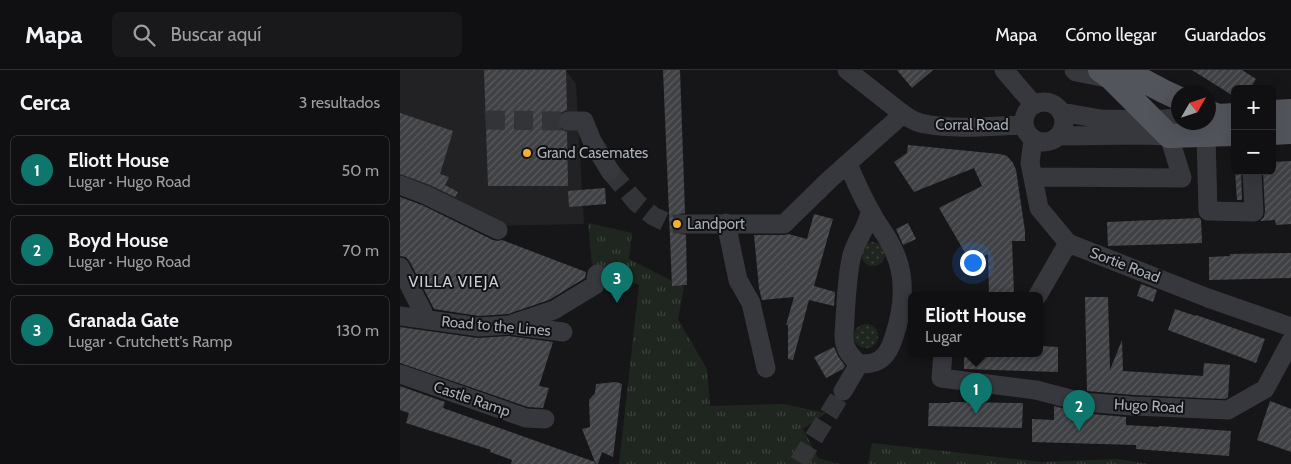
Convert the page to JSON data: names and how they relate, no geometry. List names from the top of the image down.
{
  "streets": {
    "street": [
      "Corral Road",
      "Sortie Road",
      "Road to the Lines",
      "Castle Ramp",
      "Hugo Road"
    ]
  },
  "crossings": [
    ["Corral Road", "Sortie Road"]
  ],
  "districts": ["VILLA VIEJA"],
  "places": ["Grand Casemates", "Landport"],
  "north": "top right",
  "page": {
    "header": "Mapa",
    "search": "Buscar aquí",
    "nav": ["Mapa", "Cómo llegar", "Guardados"],
    "heading": ["Cerca", "3 resultados"],
    "map_buttons": ["+", "−"],
    "list": [
      {
        "mark": "1",
        "name": "Eliott House",
        "note": "Lugar · Hugo Road",
        "value": "50 m"
      },
      {
        "mark": "2",
        "name": "Boyd House",
        "note": "Lugar · Hugo Road",
        "value": "70 m"
      },
      {
        "mark": "3",
        "name": "Granada Gate",
        "note": "Lugar · Crutchett's Ramp",
        "value": "130 m"
      }
    ],
    "pins": ["3", "1", "2"],
    "popup": ["Eliott House", "Lugar"]
  }
}
